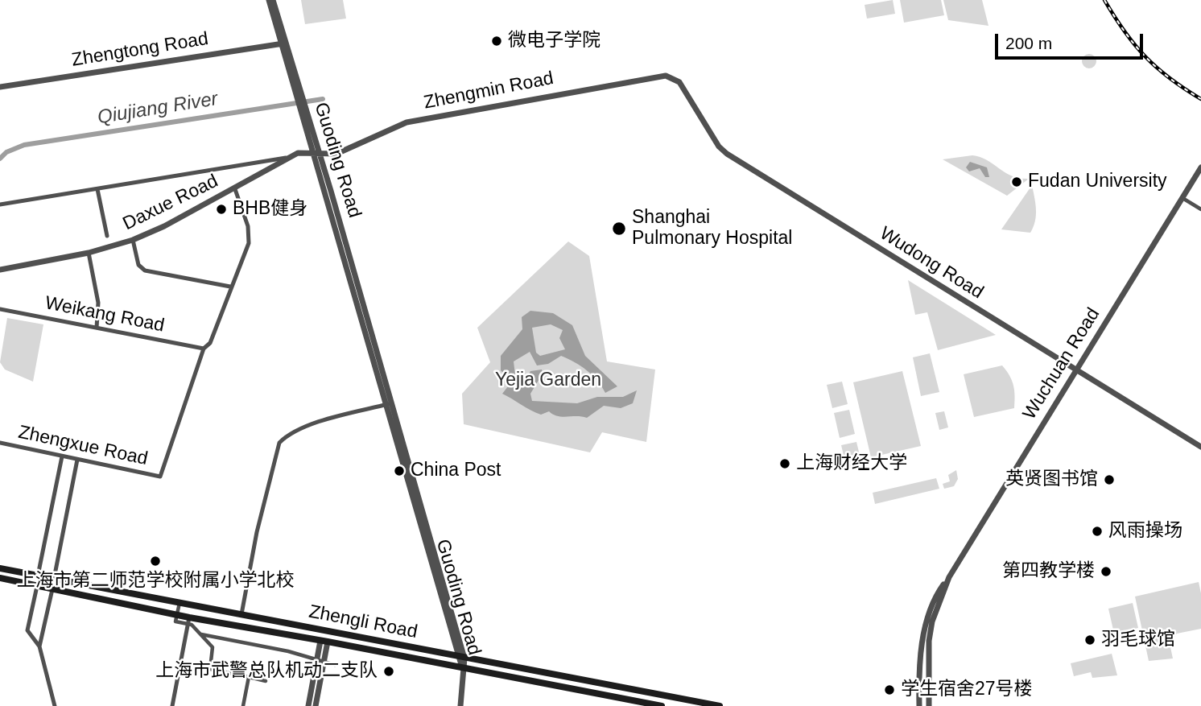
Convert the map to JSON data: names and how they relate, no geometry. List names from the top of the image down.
{
  "streets": {
    "main road": ["Zhengli Road"],
    "street": [
      "Zhengtong Road",
      "Zhengmin Road",
      "Guoding Road",
      "Daxue Road",
      "Wudong Road",
      "Weikang Road",
      "Wuchuan Road",
      "Zhengxue Road"
    ]
  },
  "crossings": [
    ["Zhengtong Road", "Guoding Road"],
    ["Zhengmin Road", "Guoding Road"],
    ["Zhengmin Road", "Daxue Road"],
    ["Zhengmin Road", "Wudong Road"],
    ["Guoding Road", "Daxue Road"],
    ["Guoding Road", "Zhengli Road"],
    ["Wudong Road", "Wuchuan Road"],
    ["Weikang Road", "Zhengxue Road"]
  ],
  "water": ["Qiujiang River"],
  "parks": ["Yejia Garden"],
  "places": [
    "微电子学院",
    "Fudan University",
    "BHB健身",
    "Shanghai Pulmonary Hospital",
    "上海财经大学",
    "China Post",
    "英贤图书馆",
    "风雨操场",
    "上海市第二师范学校附属小学北校",
    "第四教学楼",
    "羽毛球馆",
    "上海市武警总队机动二支队",
    "学生宿舍27号楼"
  ],
  "scale_bar": "200 m"
}
